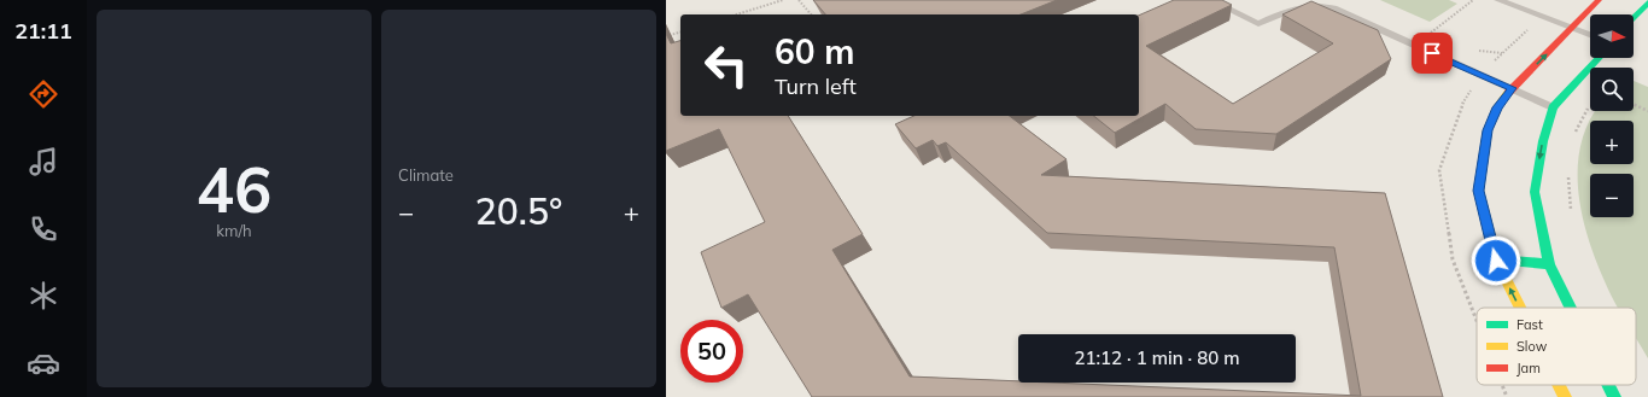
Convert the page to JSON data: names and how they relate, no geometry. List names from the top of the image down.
{
  "legend": ["Fast", "Slow", "Jam"],
  "north": "right",
  "page": {
    "tabs": "21:11",
    "tile": [
      ["46", "km/h"],
      "Climate"
    ],
    "map_buttons": ["+", "−"],
    "turn": ["60 m", "Turn left"],
    "heat": ["−", "20.5°", "+"],
    "limit": "50",
    "trip": "21:12 · 1 min · 80 m"
  }
}
